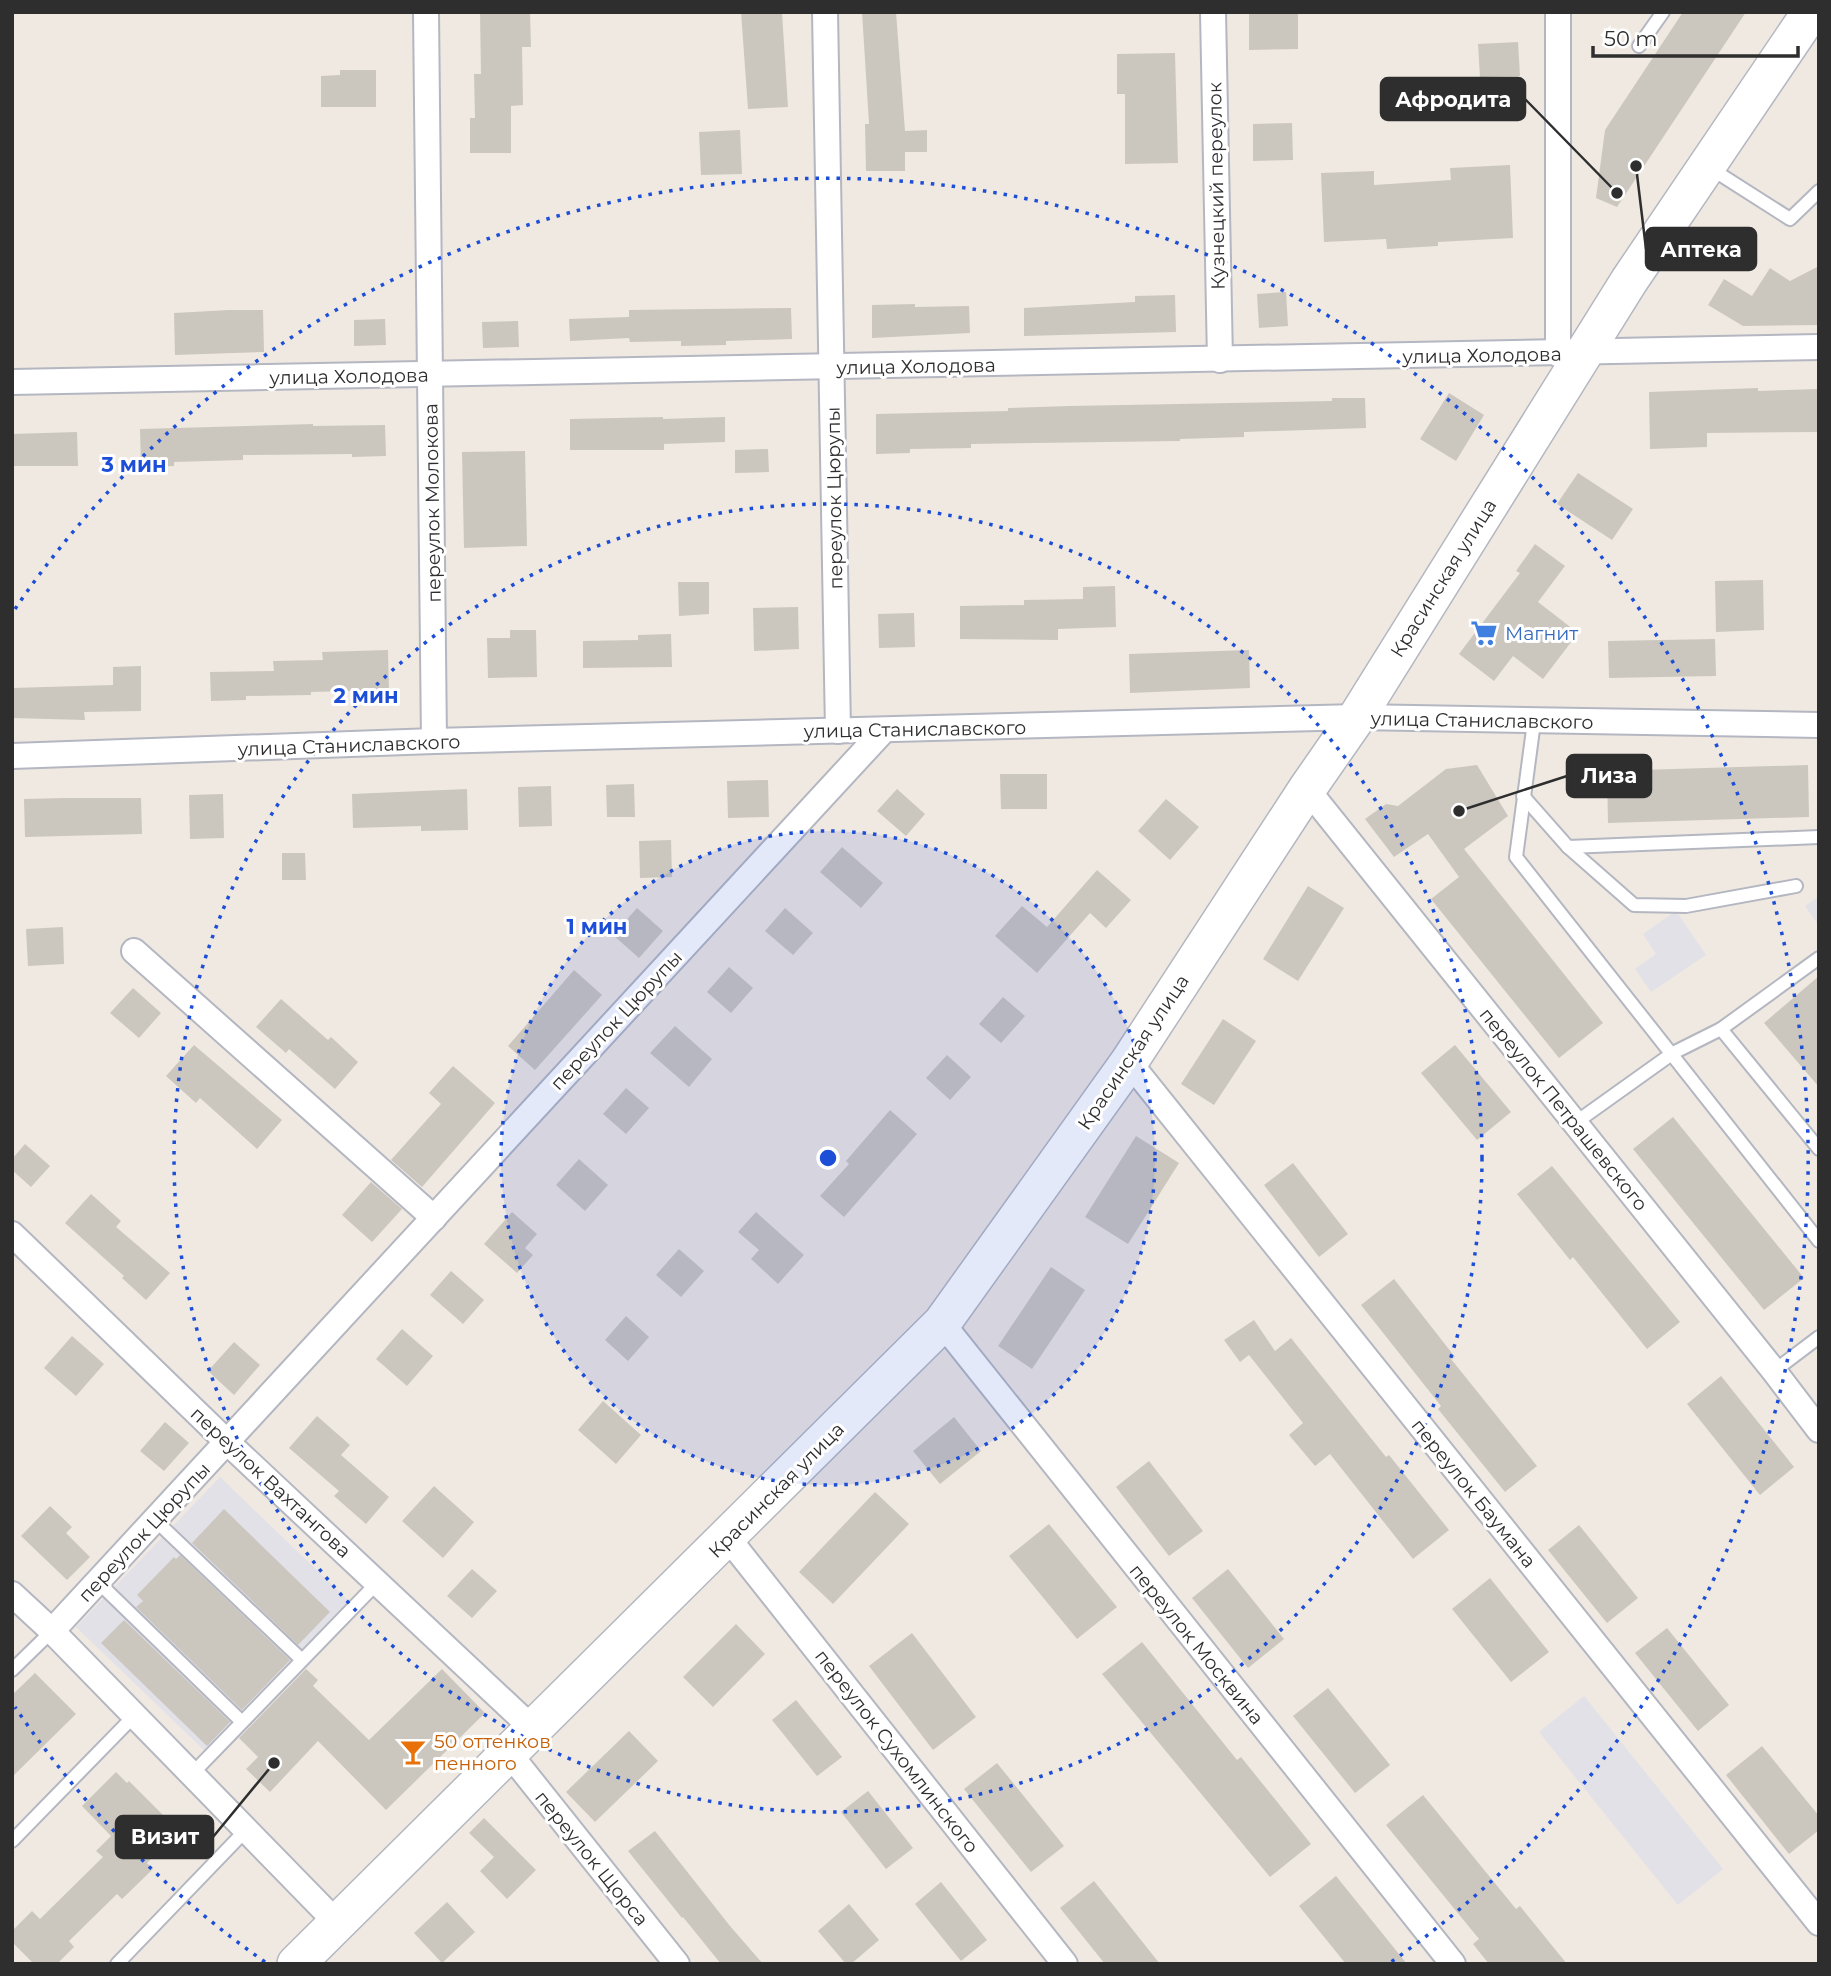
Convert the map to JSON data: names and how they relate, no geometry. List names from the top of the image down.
{
  "streets": {
    "main road": ["Красинская улица"],
    "street": [
      "Кузнецкий переулок",
      "улица Холодова",
      "переулок Цюрупы",
      "переулок Молокова",
      "улица Станиславского",
      "переулок Петрашевского",
      "переулок Вахтангова",
      "переулок Баумана",
      "переулок Москвина",
      "переулок Сухомлинского",
      "переулок Щорса"
    ]
  },
  "crossings": [
    ["Кузнецкий переулок", "улица Холодова"],
    ["улица Холодова", "переулок Цюрупы"],
    ["улица Холодова", "переулок Молокова"],
    ["улица Холодова", "Красинская улица"],
    ["переулок Цюрупы", "улица Станиславского"],
    ["переулок Цюрупы", "переулок Вахтангова"],
    ["переулок Молокова", "улица Станиславского"],
    ["Красинская улица", "улица Станиславского"],
    ["Красинская улица", "переулок Петрашевского"],
    ["Красинская улица", "переулок Вахтангова"],
    ["Красинская улица", "переулок Баумана"],
    ["Красинская улица", "переулок Москвина"],
    ["Красинская улица", "переулок Сухомлинского"],
    ["Красинская улица", "переулок Щорса"],
    ["переулок Вахтангова", "переулок Щорса"]
  ],
  "places": {
    "other": [
      "Аптека",
      "Афродита",
      "Лиза",
      "Визит"
    ],
    "supermarket": ["Магнит"],
    "bar": ["50 оттенков пенного"]
  },
  "scale_bar": "50 m",
  "rings": ["3 мин", "2 мин", "1 мин"]
}
